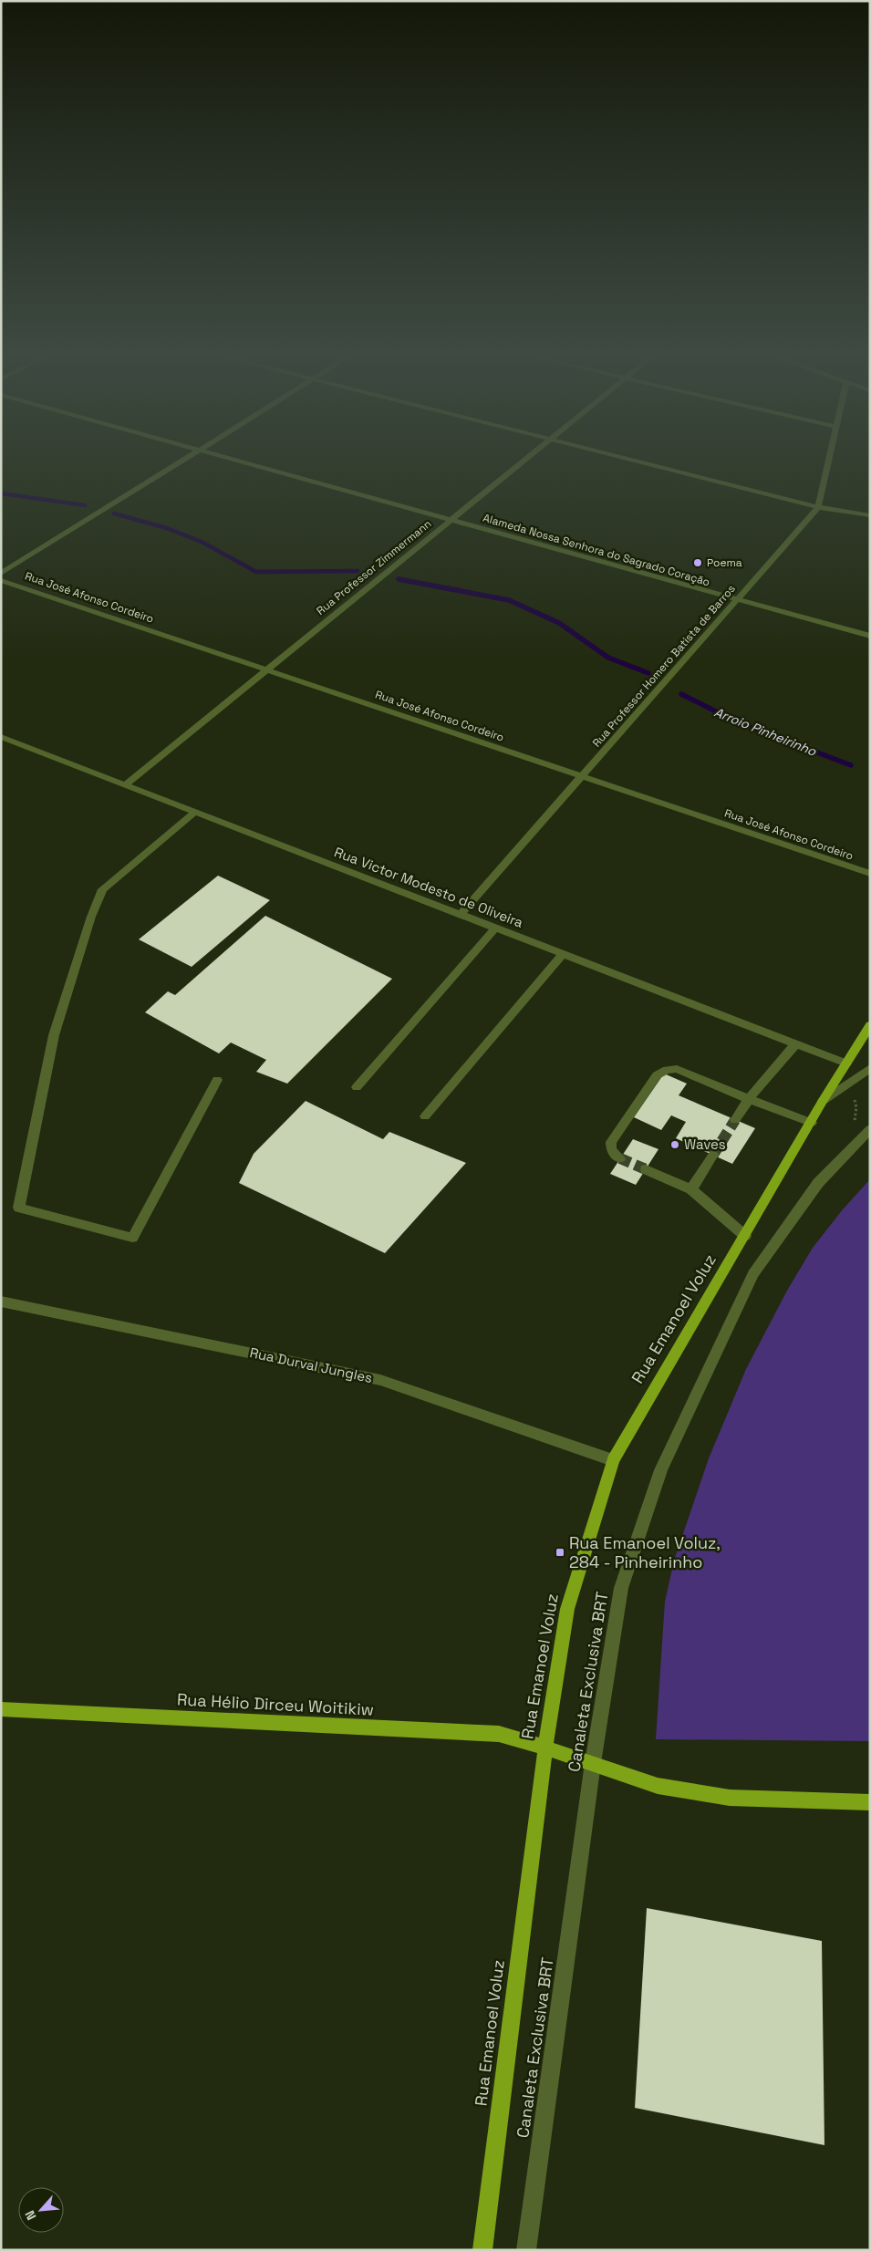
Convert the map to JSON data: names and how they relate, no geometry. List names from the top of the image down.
{
  "streets": {
    "main road": ["Rua Emanoel Voluz", "Rua Hélio Dirceu Woitikiw"],
    "street": [
      "Alameda Nossa Senhora do Sagrado Coração",
      "Rua Professor Zimmermann",
      "Rua José Afonso Cordeiro",
      "Rua Professor Homero Batista de Barros",
      "Rua Victor Modesto de Oliveira",
      "Rua Durval Jungles",
      "Canaleta Exclusiva BRT"
    ]
  },
  "crossings": [
    ["Alameda Nossa Senhora do Sagrado Coração", "Rua Professor Zimmermann"],
    ["Alameda Nossa Senhora do Sagrado Coração", "Rua Professor Homero Batista de Barros"],
    ["Rua Professor Zimmermann", "Rua José Afonso Cordeiro"],
    ["Rua Professor Zimmermann", "Rua Victor Modesto de Oliveira"],
    ["Rua José Afonso Cordeiro", "Rua Professor Homero Batista de Barros"],
    ["Rua Professor Homero Batista de Barros", "Rua Victor Modesto de Oliveira"],
    ["Rua Victor Modesto de Oliveira", "Rua Emanoel Voluz"],
    ["Rua Emanoel Voluz", "Rua Durval Jungles"],
    ["Rua Emanoel Voluz", "Rua Hélio Dirceu Woitikiw"],
    ["Canaleta Exclusiva BRT", "Rua Hélio Dirceu Woitikiw"]
  ],
  "water": ["Arroio Pinheirinho"],
  "places": {
    "other": ["Poema", "Waves"],
    "transit": ["Rua Emanoel Voluz, 284 - Pinheirinho"]
  },
  "north": "bottom left"
}
